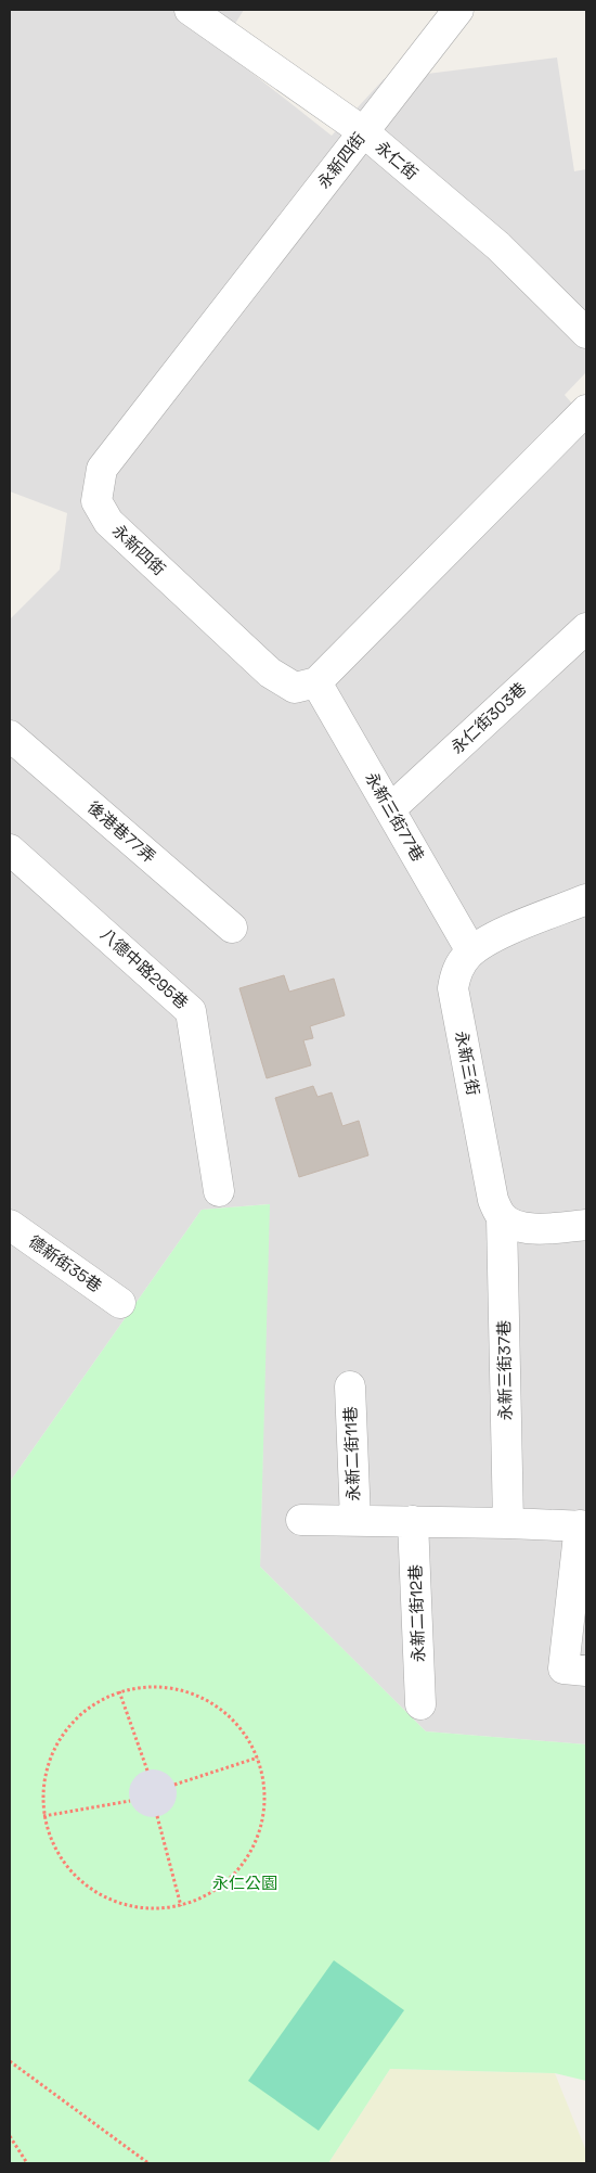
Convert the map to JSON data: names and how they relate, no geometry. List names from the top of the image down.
{
  "streets": {
    "street": [
      "永新四街",
      "永仁街",
      "永仁街303巷",
      "永新三街77巷",
      "後港巷77弄",
      "八德中路295巷",
      "永新三街",
      "德新街35巷",
      "永新三街37巷",
      "永新二街11巷",
      "永新二街12巷"
    ]
  },
  "crossings": [
    ["永新四街", "永仁街"],
    ["永新四街", "永新三街77巷"],
    ["永仁街303巷", "永新三街77巷"],
    ["永新三街77巷", "永新三街"],
    ["永新三街", "永新三街37巷"]
  ],
  "parks": ["永仁公園"]
}
